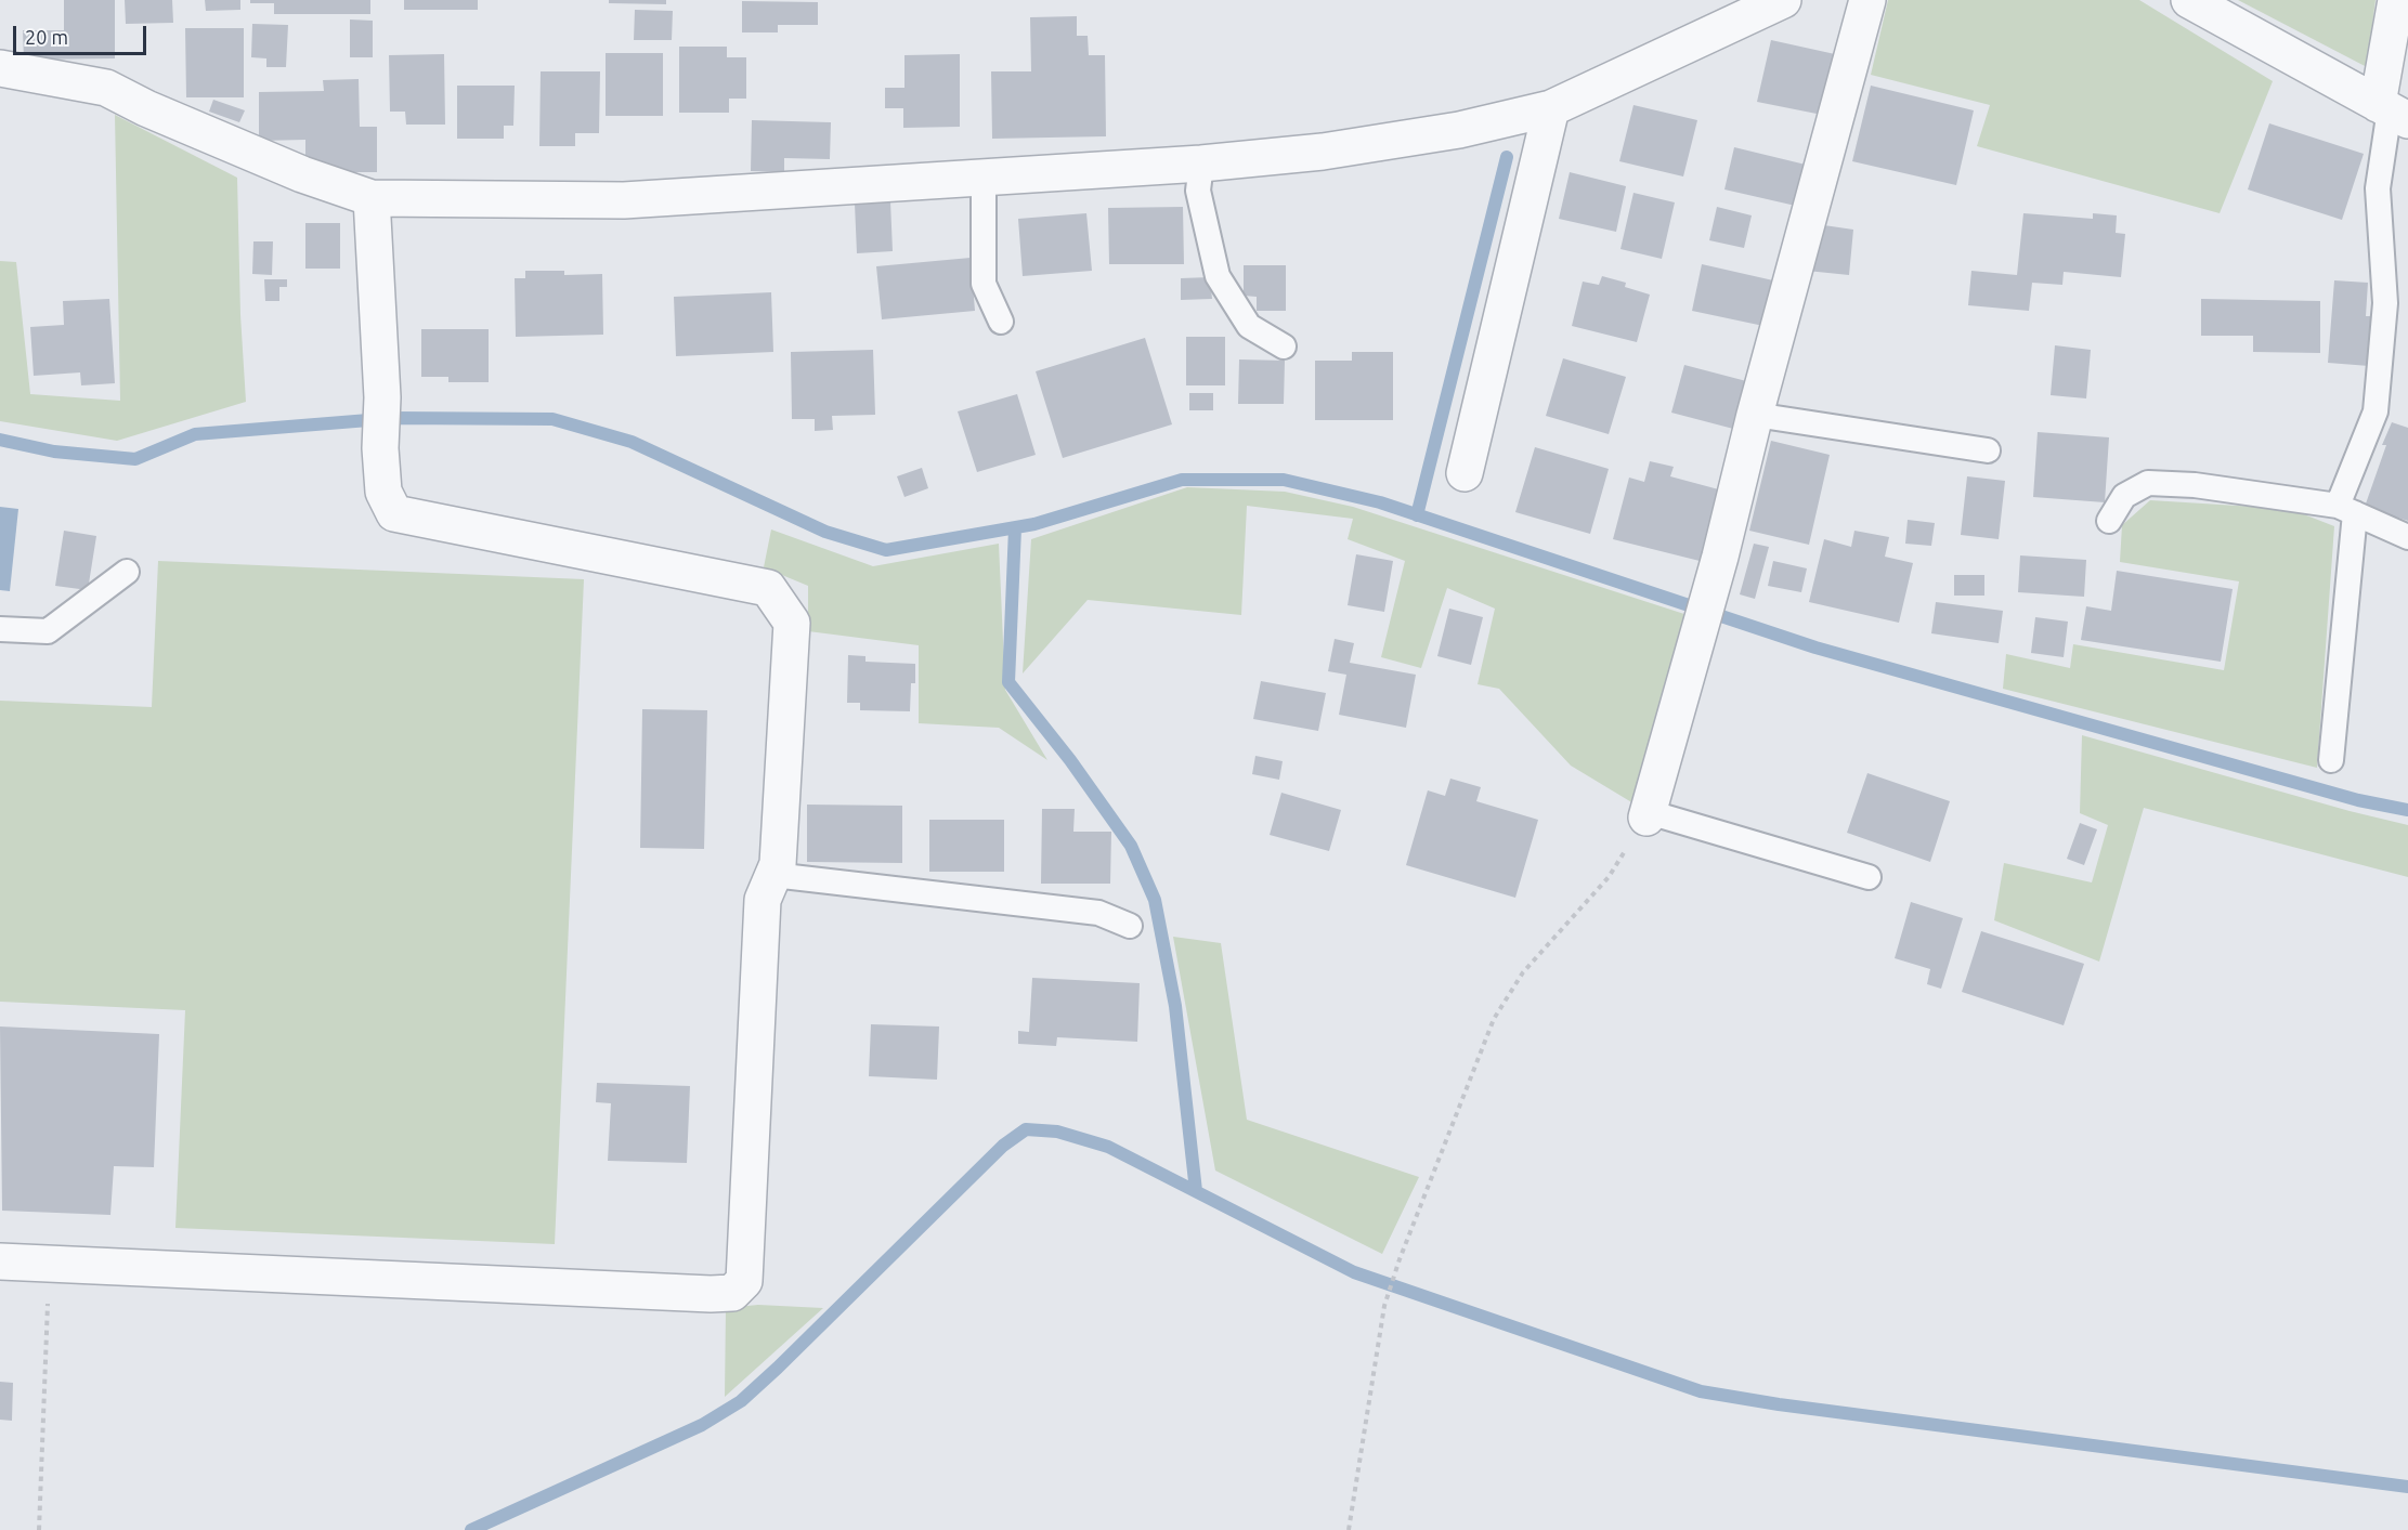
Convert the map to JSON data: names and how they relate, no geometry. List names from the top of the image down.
{
  "scale_bar": "20 m"
}
